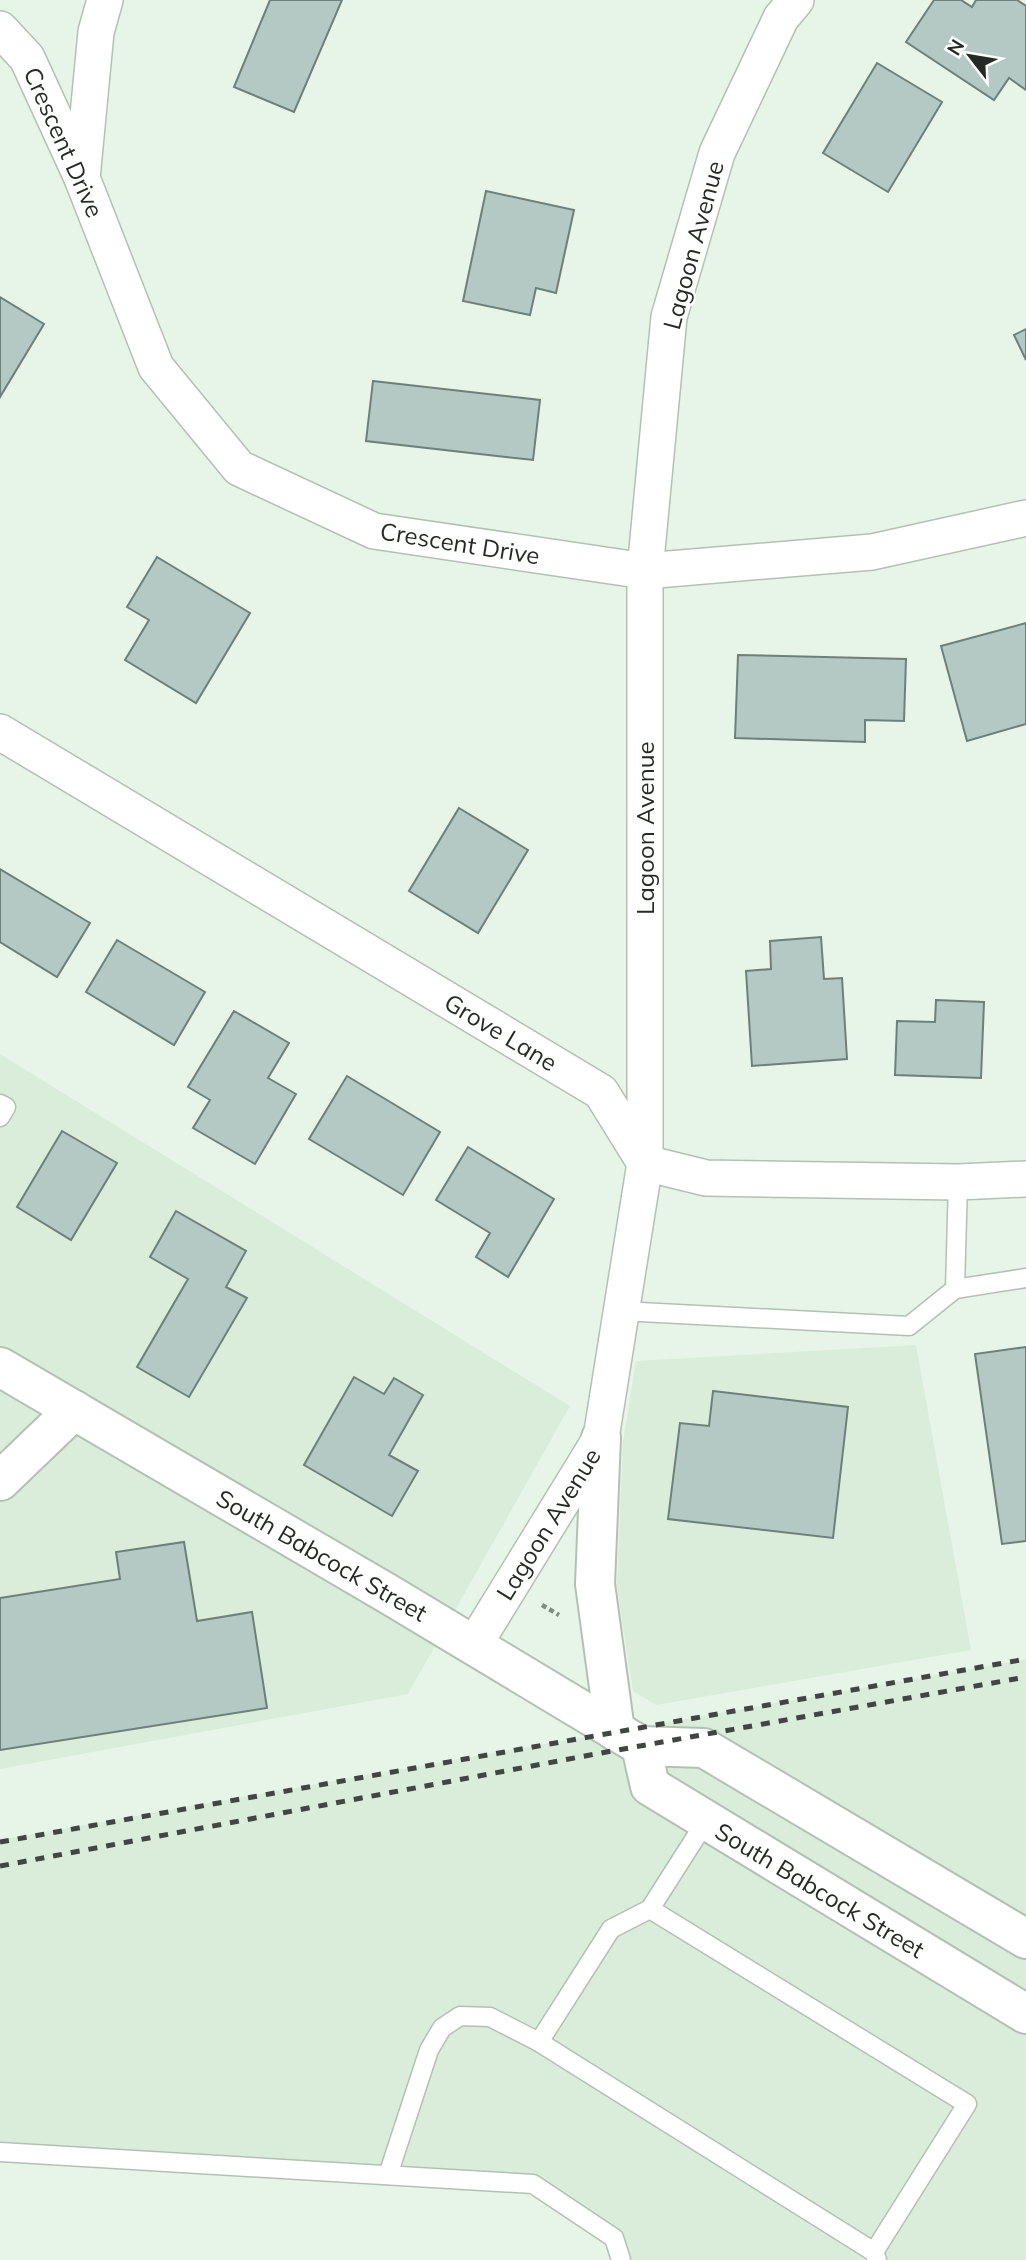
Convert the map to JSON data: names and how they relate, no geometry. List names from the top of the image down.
{
  "streets": {
    "main road": ["South Babcock Street"],
    "street": ["Crescent Drive", "Lagoon Avenue", "Grove Lane"]
  },
  "crossings": [
    ["Crescent Drive", "Lagoon Avenue"],
    ["Lagoon Avenue", "Grove Lane"],
    ["Lagoon Avenue", "South Babcock Street"]
  ],
  "north": "top left"
}
